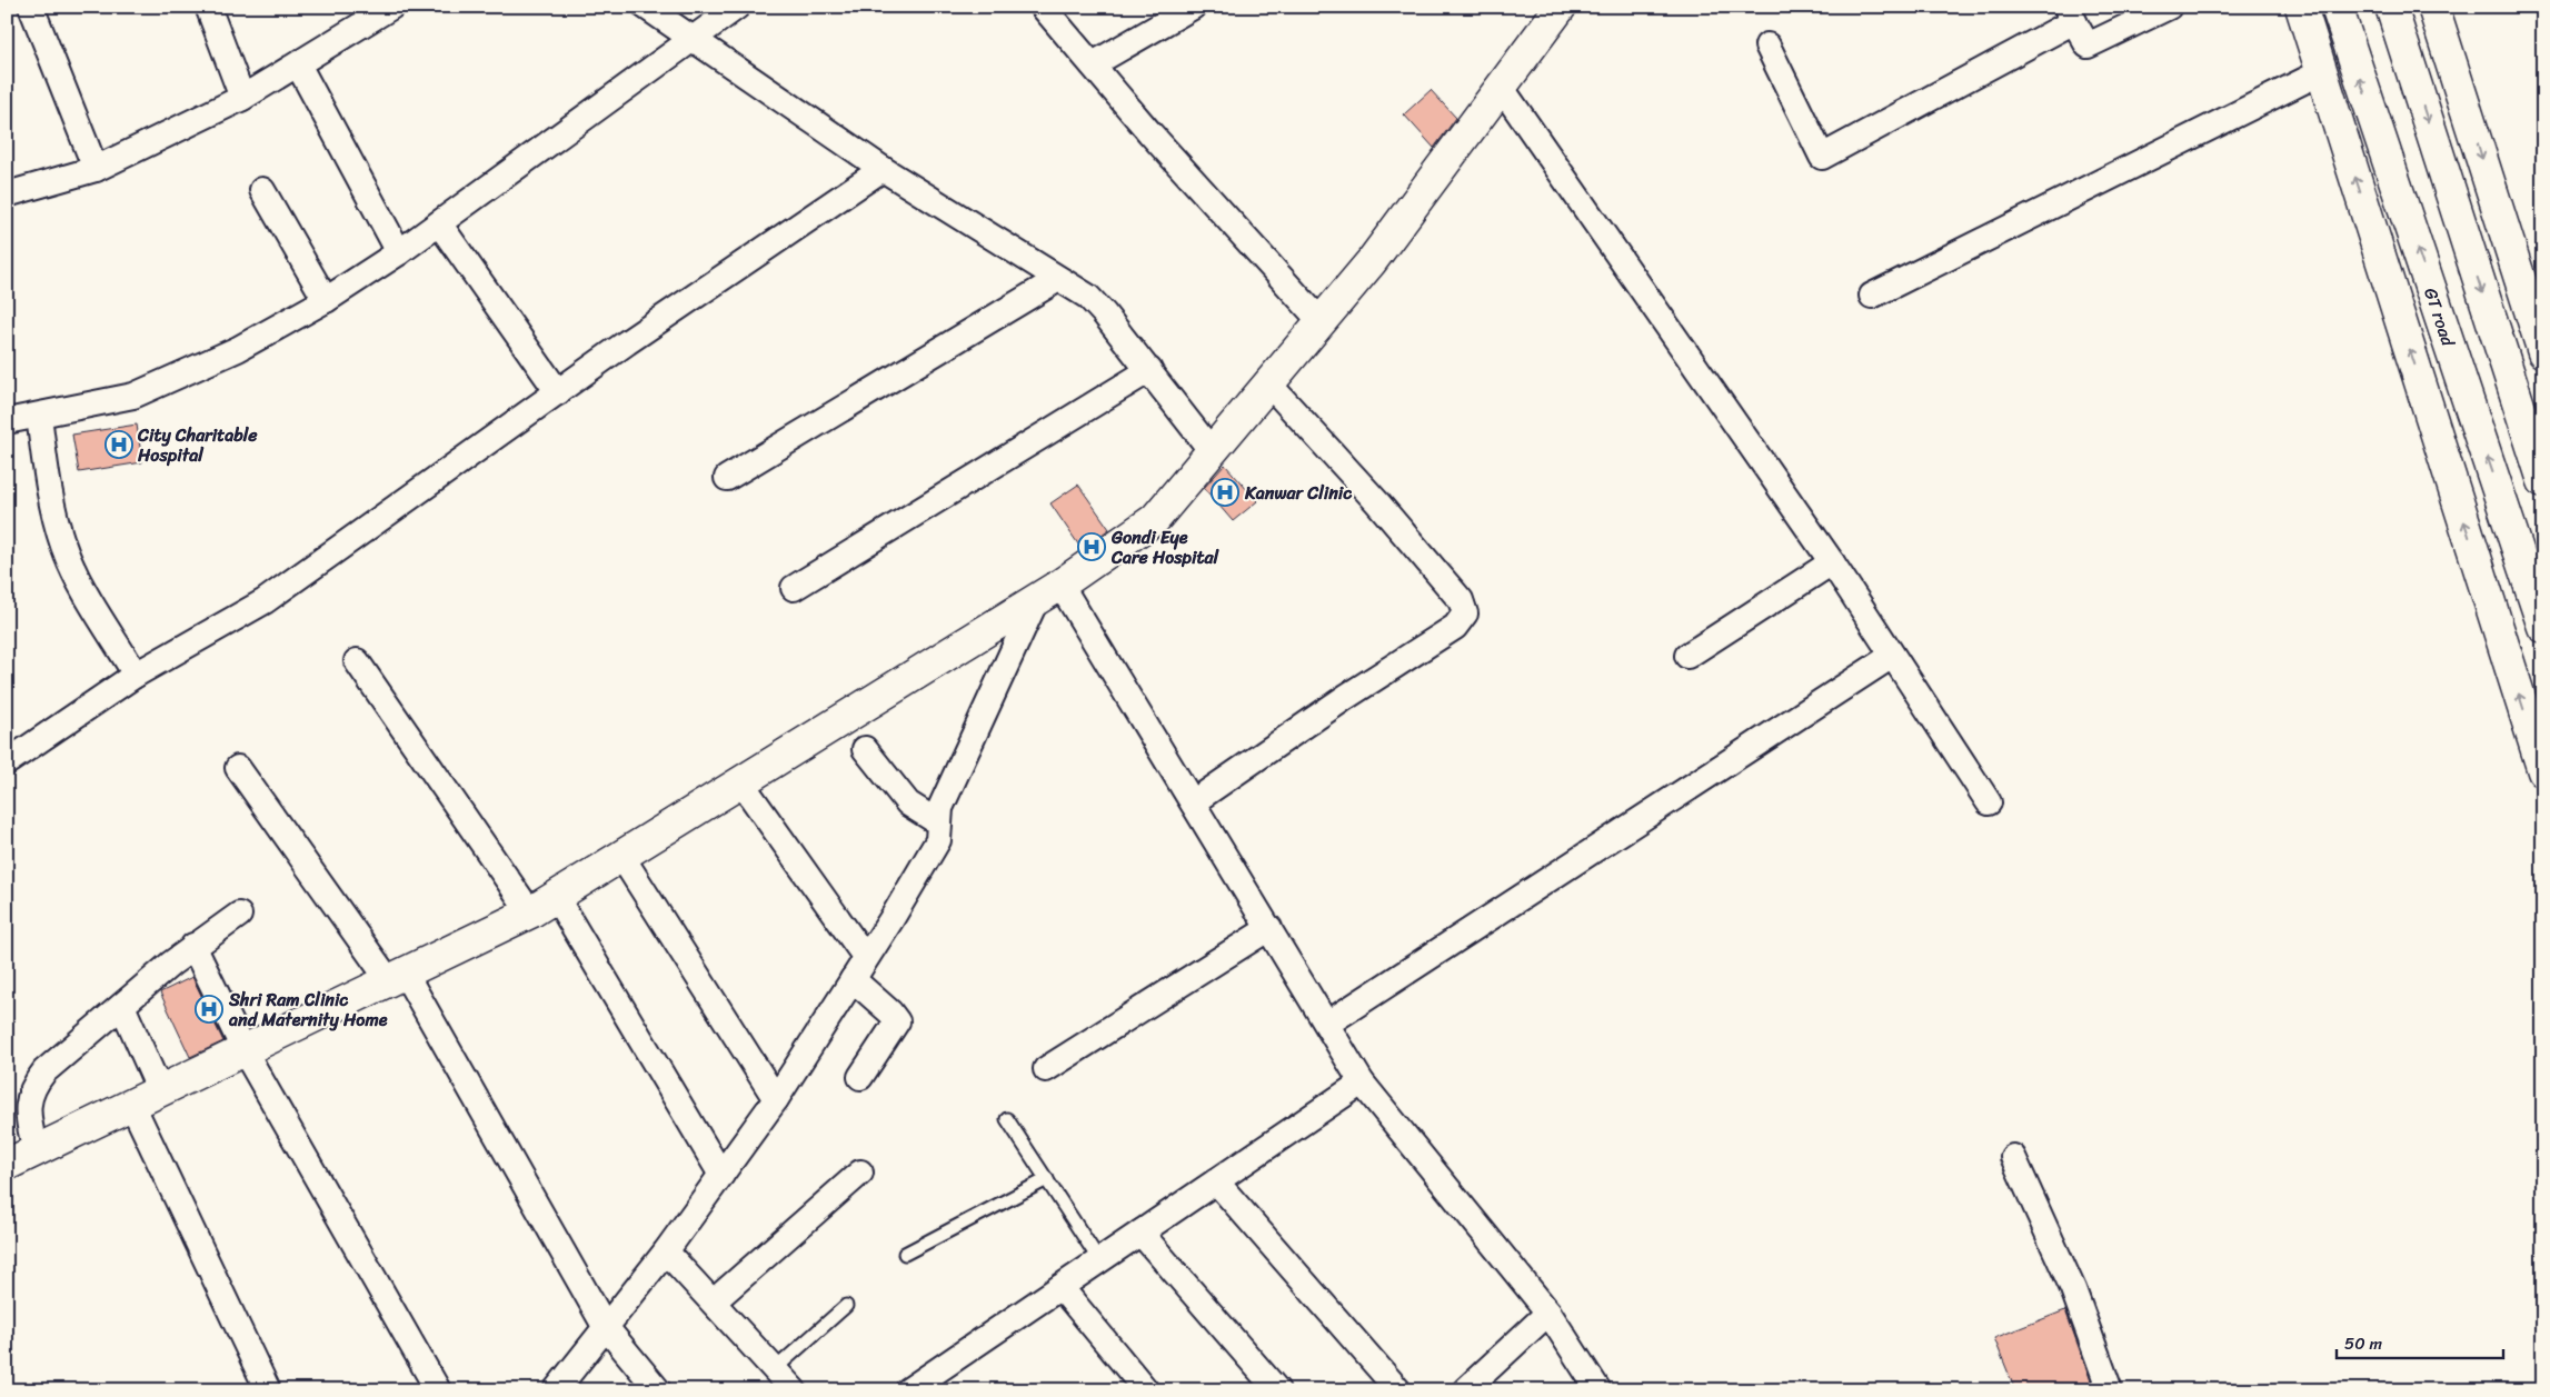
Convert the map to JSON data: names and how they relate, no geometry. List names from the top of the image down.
{
  "streets": {
    "main road": ["GT road"]
  },
  "places": {
    "hospital": [
      "City Charitable Hospital",
      "Kanwar Clinic",
      "Gondi Eye Care Hospital",
      "Shri Ram Clinic and Maternity Home"
    ]
  },
  "scale_bar": "50 m"
}
